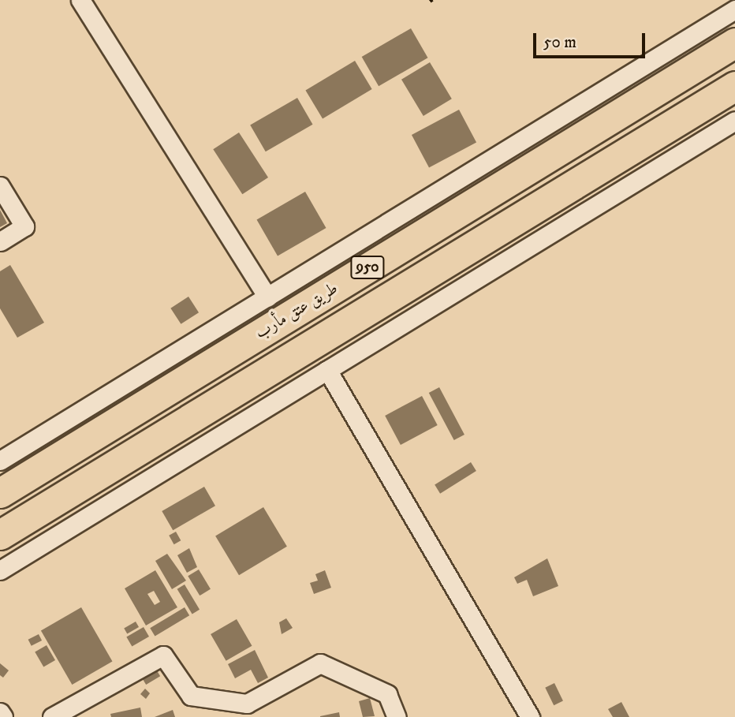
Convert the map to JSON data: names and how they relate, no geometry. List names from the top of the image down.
{
  "streets": {
    "main road": ["950", "طريق عتق مأرب"]
  },
  "scale_bar": "50 m"
}
